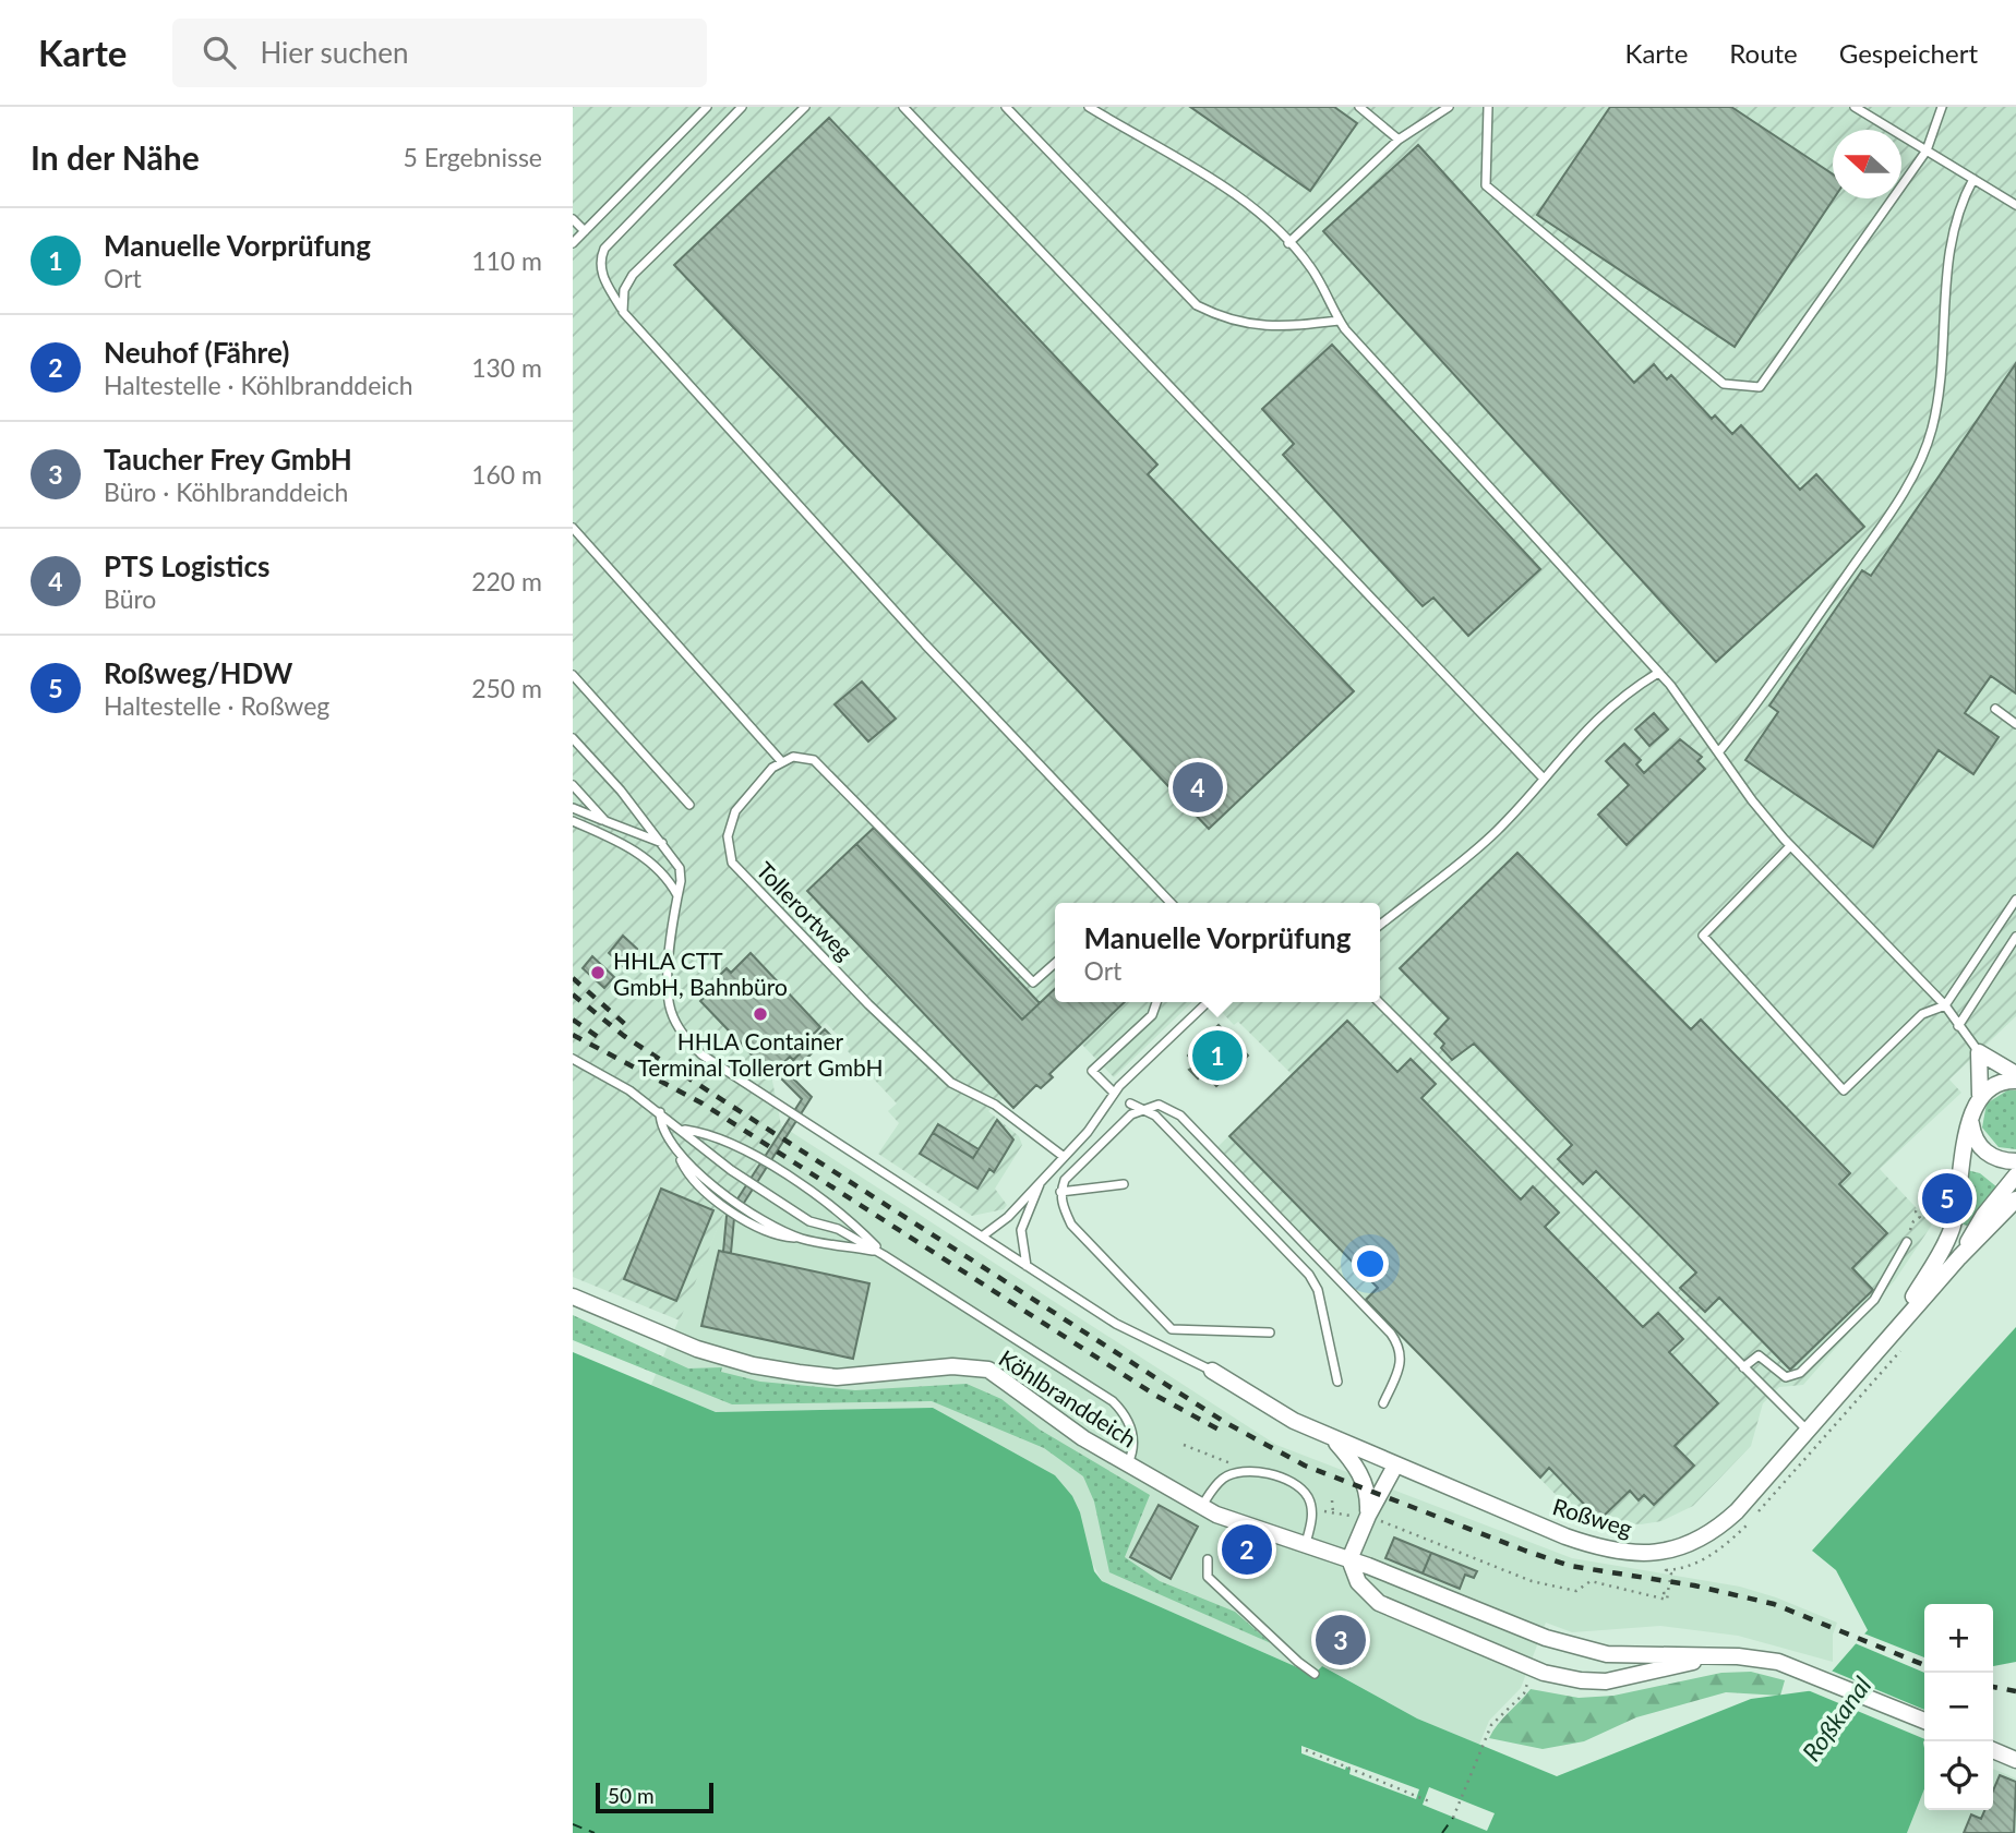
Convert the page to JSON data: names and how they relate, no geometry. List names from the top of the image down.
{
  "streets": {
    "street": ["Köhlbranddeich", "Roßweg"],
    "lane": ["Tollerortweg"]
  },
  "water": ["Roßkanal"],
  "places": ["HHLA CTT GmbH, Bahnbüro", "HHLA Container Terminal Tollerort GmbH"],
  "scale_bar": "50 m",
  "north": "left",
  "page": {
    "header": "Karte",
    "search": "Hier suchen",
    "nav": ["Karte", "Route", "Gespeichert"],
    "heading": ["In der Nähe", "5 Ergebnisse"],
    "list": [
      {
        "mark": "1",
        "name": "Manuelle Vorprüfung",
        "note": "Ort",
        "value": "110 m"
      },
      {
        "mark": "2",
        "name": "Neuhof (Fähre)",
        "note": "Haltestelle · Köhlbranddeich",
        "value": "130 m"
      },
      {
        "mark": "3",
        "name": "Taucher Frey GmbH",
        "note": "Büro · Köhlbranddeich",
        "value": "160 m"
      },
      {
        "mark": "4",
        "name": "PTS Logistics",
        "note": "Büro",
        "value": "220 m"
      },
      {
        "mark": "5",
        "name": "Roßweg/HDW",
        "note": "Haltestelle · Roßweg",
        "value": "250 m"
      }
    ],
    "pins": [
      "4",
      "1",
      "5",
      "2",
      "3"
    ],
    "popup": ["Manuelle Vorprüfung", "Ort"],
    "map_buttons": ["+", "−"],
    "scale": "50 m"
  }
}
